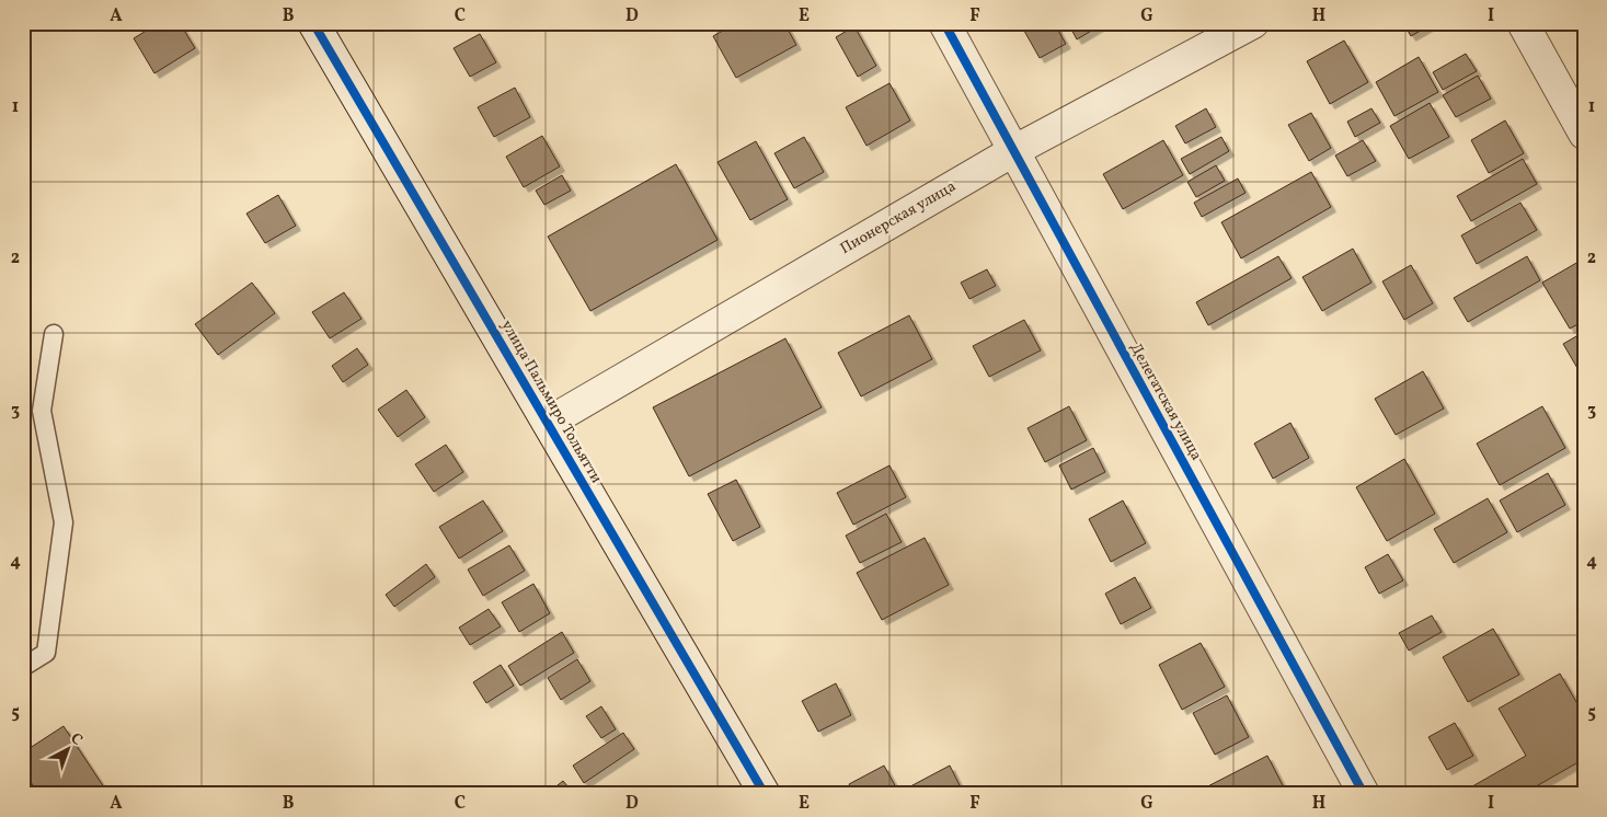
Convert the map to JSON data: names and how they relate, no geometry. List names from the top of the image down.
{
  "streets": {
    "street": ["Пионерская улица", "улица Пальмиро Тольятти", "Делегатская улица"]
  },
  "crossings": [
    ["Пионерская улица", "улица Пальмиро Тольятти"],
    ["Пионерская улица", "Делегатская улица"]
  ],
  "north": "top right",
  "grid": {
    "columns": [
      "A",
      "B",
      "C",
      "D",
      "E",
      "F",
      "G",
      "H",
      "I"
    ],
    "rows": [
      "1",
      "2",
      "3",
      "4",
      "5"
    ]
  }
}
